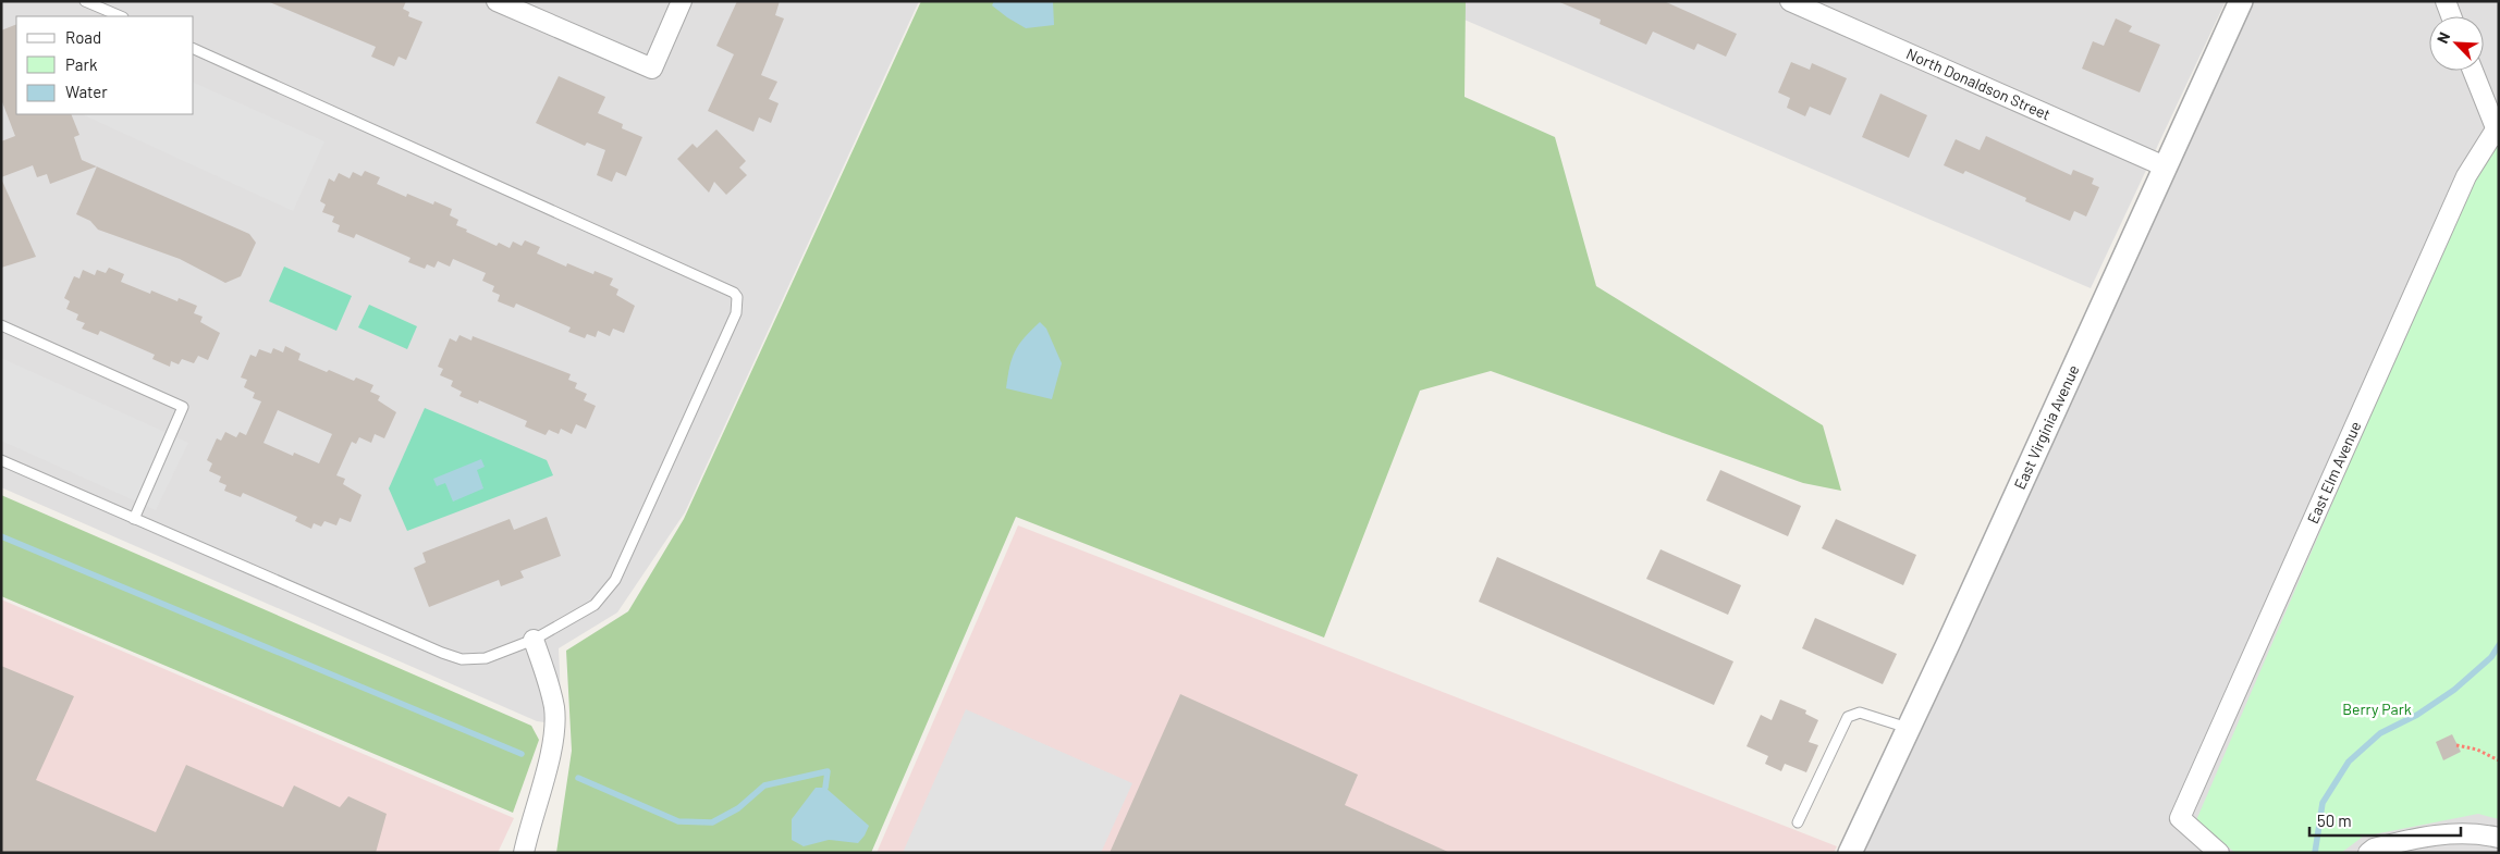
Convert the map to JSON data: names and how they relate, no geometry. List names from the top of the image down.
{
  "streets": {
    "street": ["North Donaldson Street", "East Virginia Avenue", "East Elm Avenue"]
  },
  "crossings": [
    ["North Donaldson Street", "East Virginia Avenue"]
  ],
  "parks": ["Berry Park"],
  "legend": ["Road", "Park", "Water"],
  "scale_bar": "50 m",
  "north": "top left"
}
